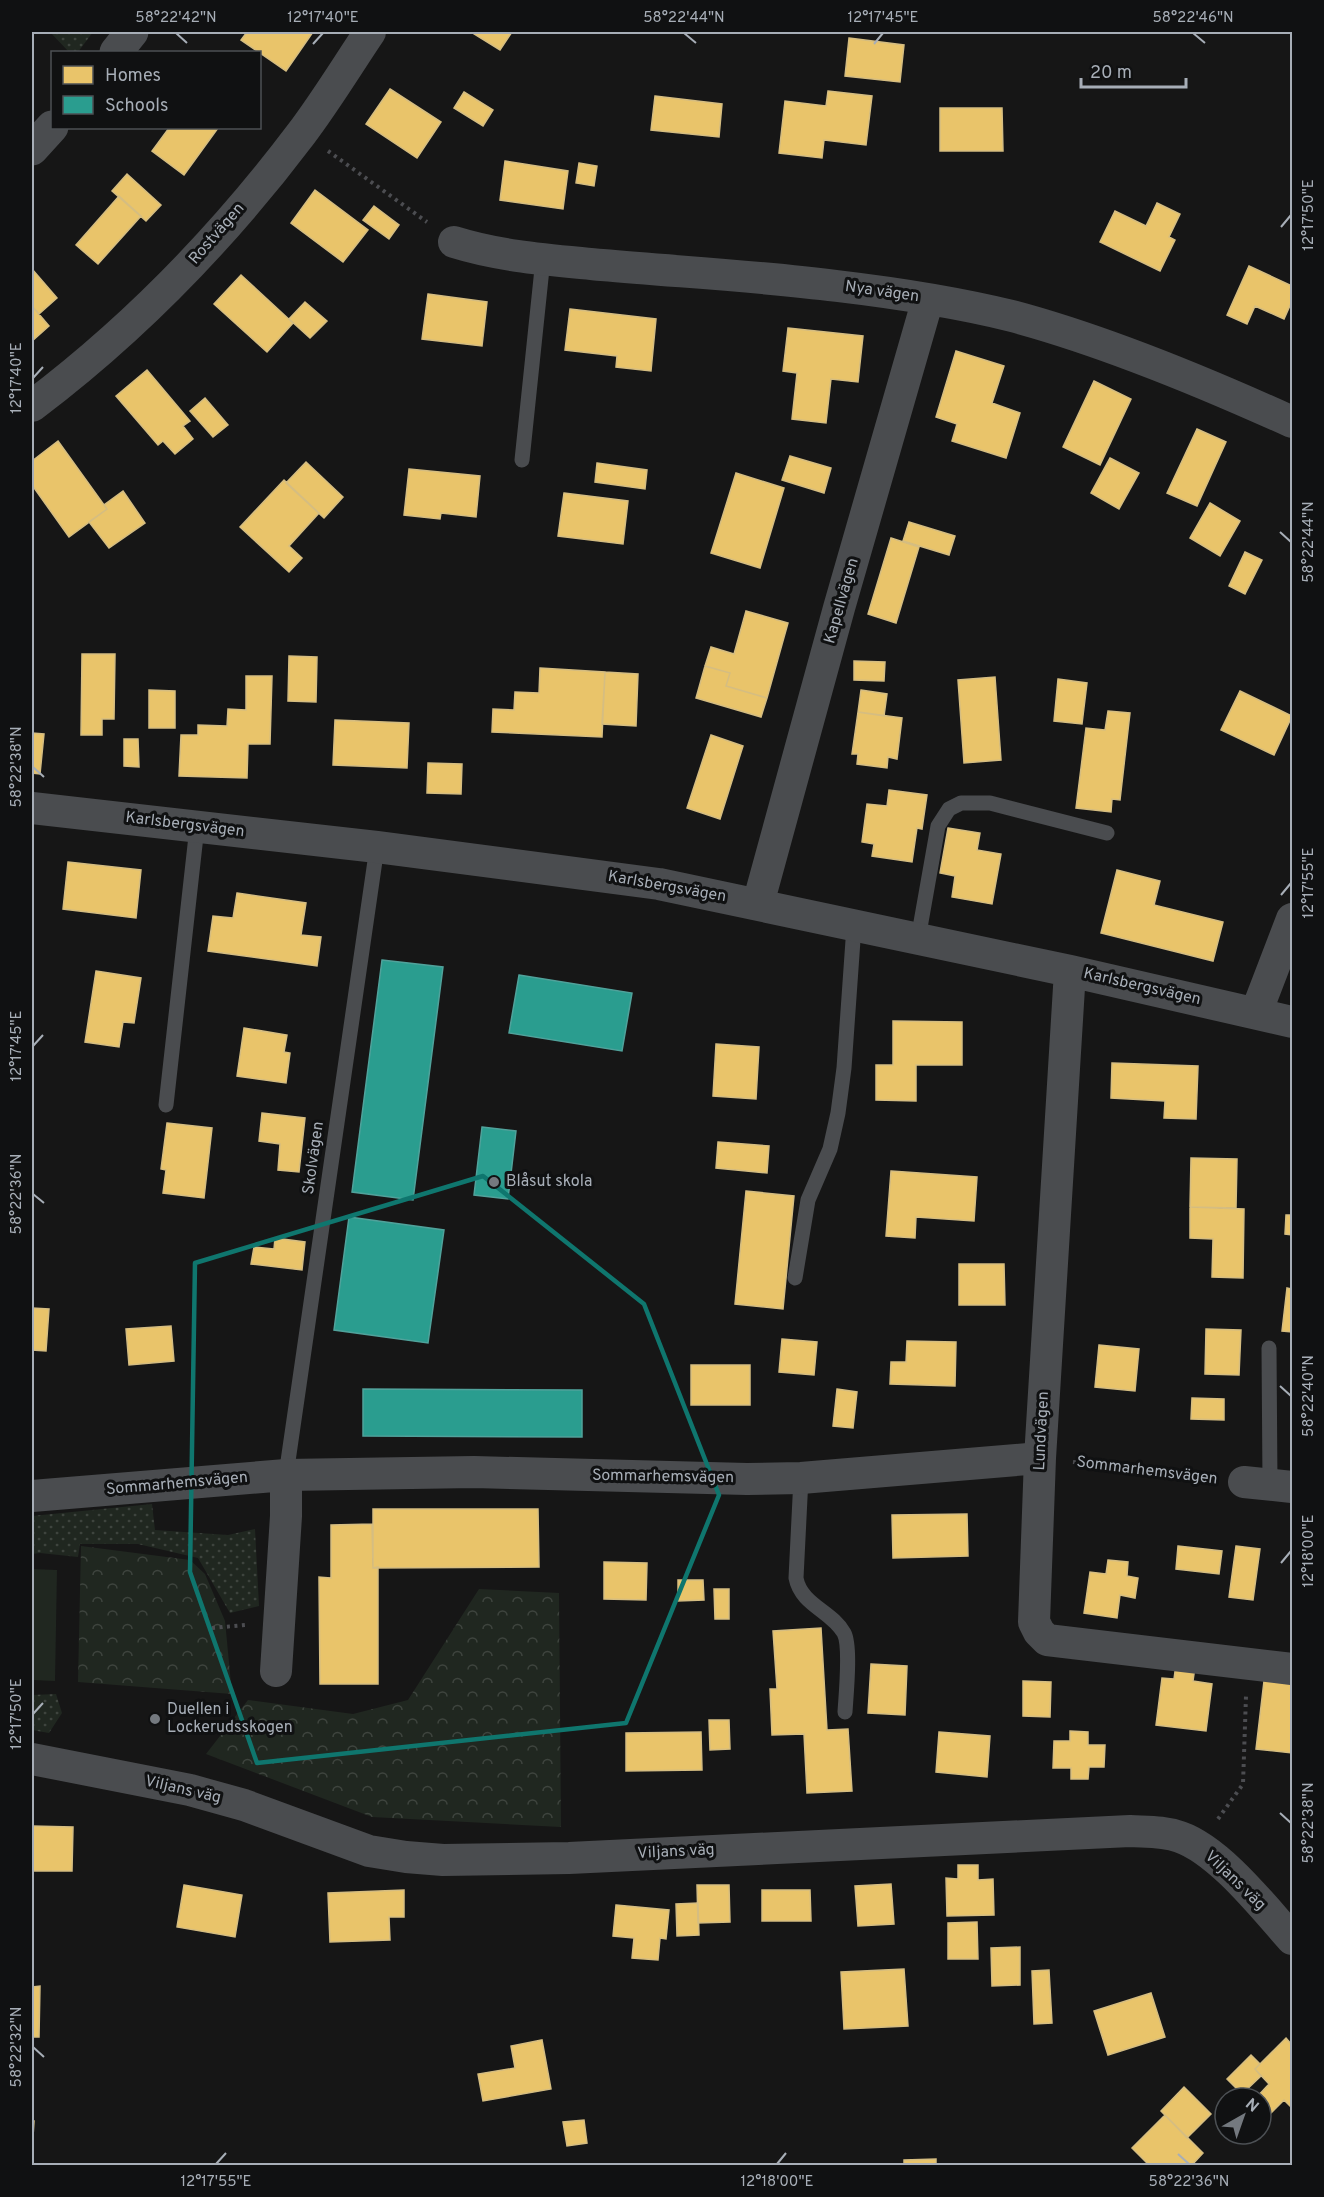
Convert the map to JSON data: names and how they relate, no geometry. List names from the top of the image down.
{
  "streets": {
    "street": [
      "Rostvägen",
      "Nya vägen",
      "Kapellvägen",
      "Karlsbergsvägen",
      "Lundvägen",
      "Sommarhemsvägen",
      "Viljans väg"
    ],
    "lane": ["Skolvägen"]
  },
  "crossings": [
    ["Nya vägen", "Kapellvägen"],
    ["Kapellvägen", "Karlsbergsvägen"],
    ["Karlsbergsvägen", "Skolvägen"],
    ["Karlsbergsvägen", "Lundvägen"],
    ["Skolvägen", "Sommarhemsvägen"],
    ["Lundvägen", "Sommarhemsvägen"]
  ],
  "places": ["Blåsut skola", "Duellen i Lockerudsskogen"],
  "legend": ["Homes", "Schools"],
  "scale_bar": "20 m",
  "north": "top right",
  "coordinates": [
    "58°22'42\"N",
    "12°17'40\"E",
    "58°22'44\"N",
    "12°17'45\"E",
    "58°22'46\"N",
    "12°17'50\"E",
    "58°22'38\"N",
    "12°17'55\"E",
    "58°22'36\"N",
    "58°22'40\"N",
    "12°18'00\"E",
    "58°22'32\"N"
  ]
}
